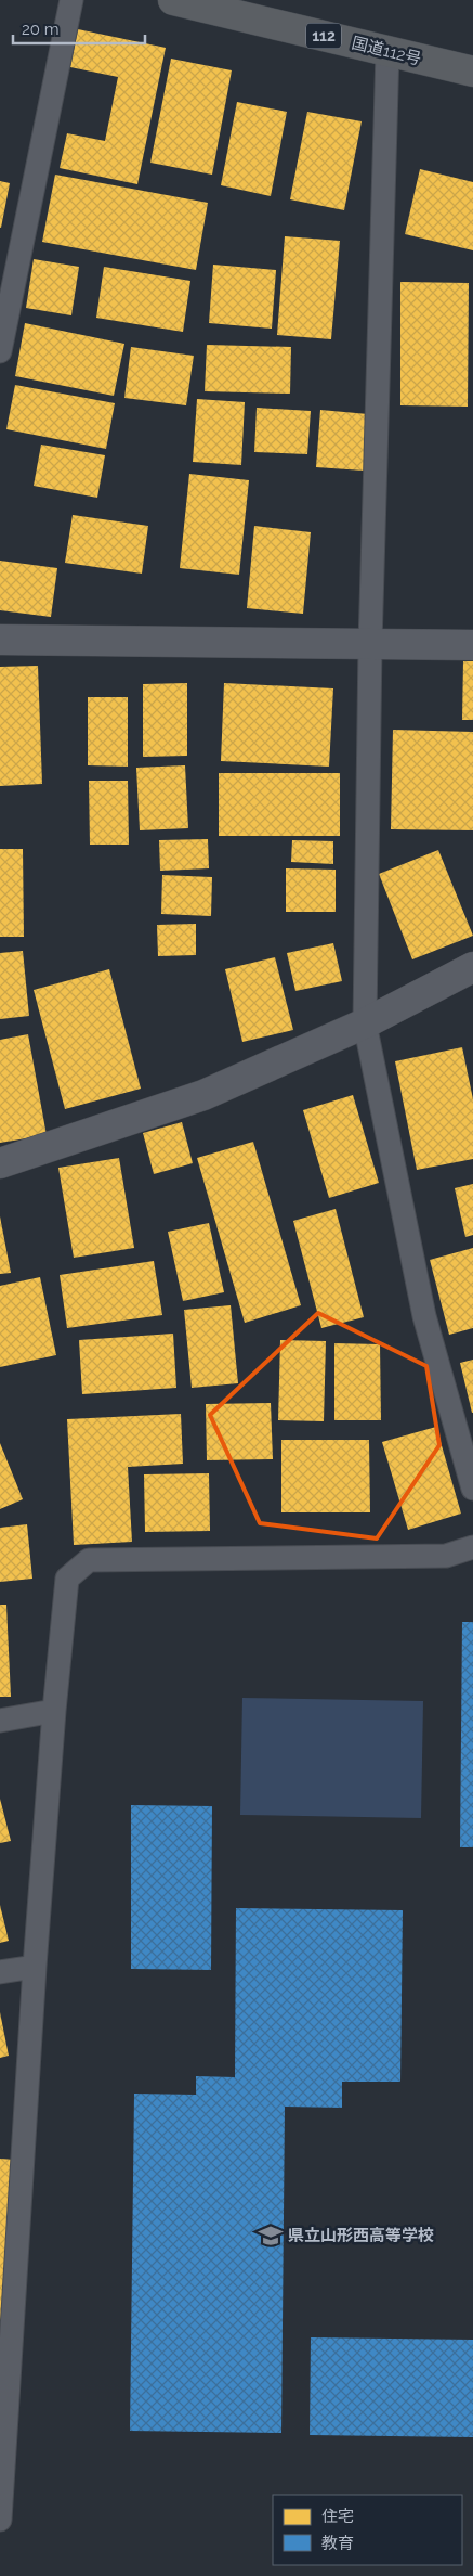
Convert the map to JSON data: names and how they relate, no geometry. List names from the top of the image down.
{
  "streets": {
    "highway": ["112", "国道112号"]
  },
  "places": {
    "school or university": ["県立山形西高等学校"]
  },
  "legend": ["住宅", "教育"],
  "scale_bar": "20 m"
}
